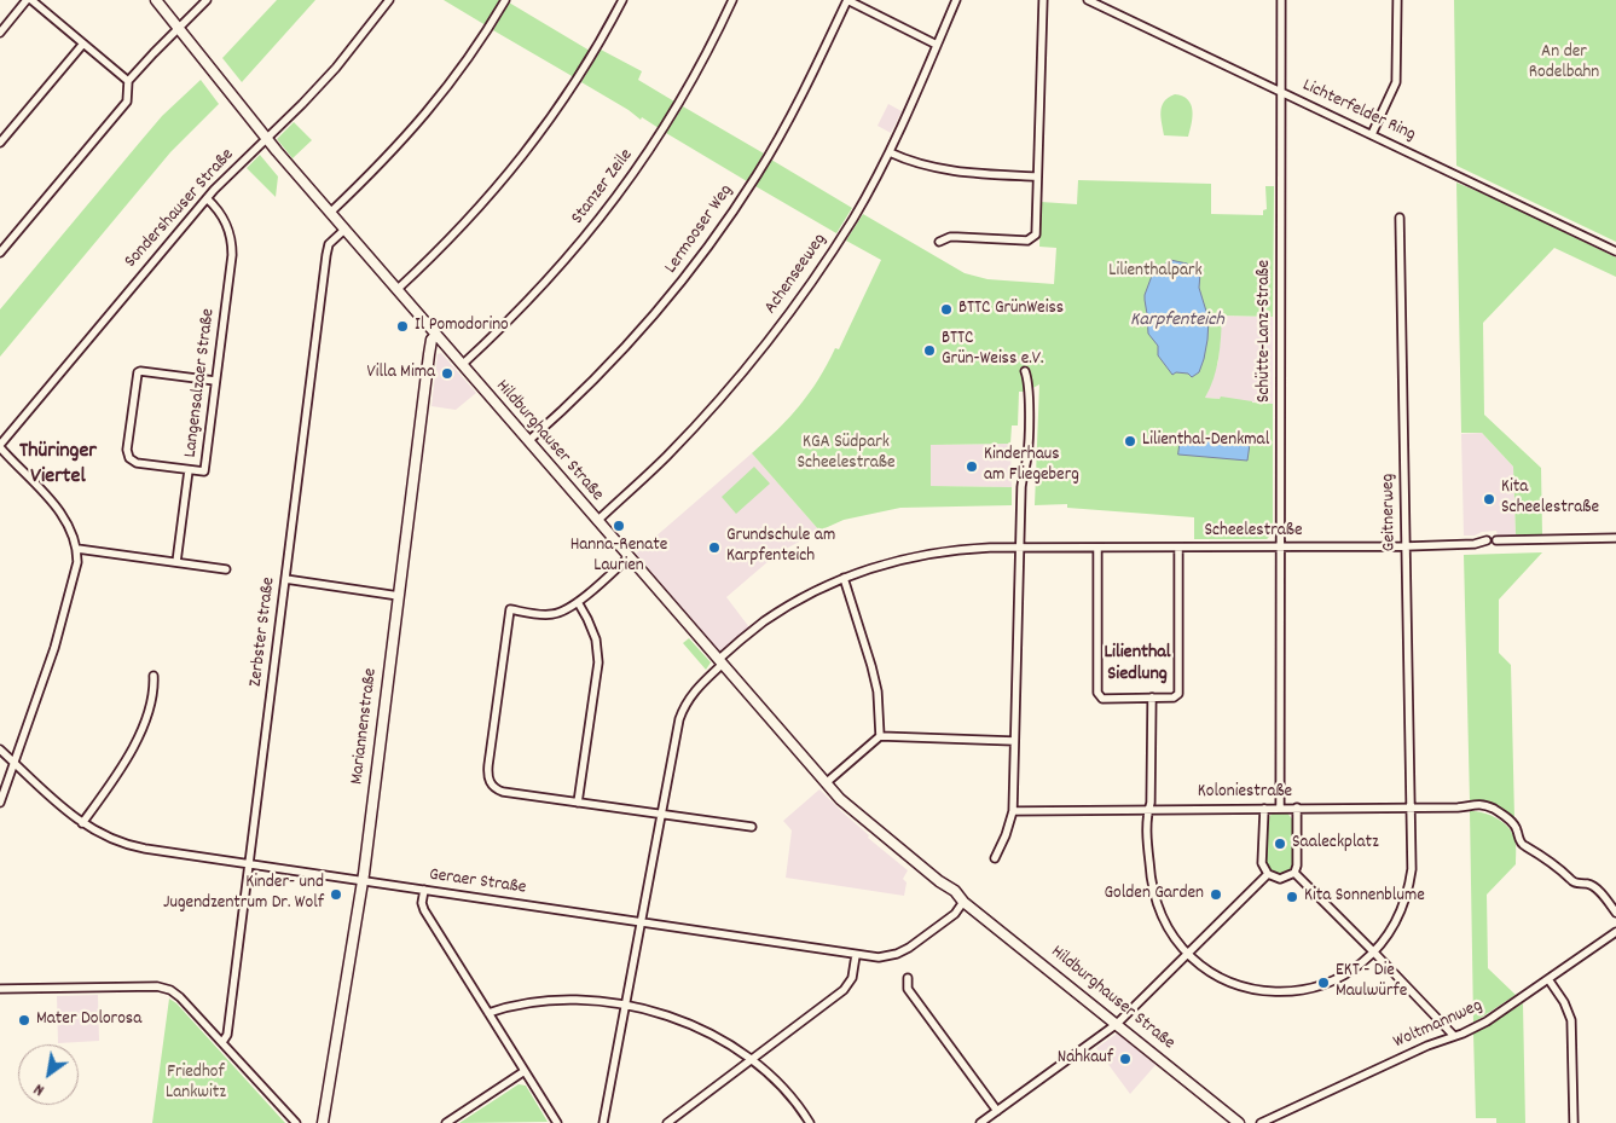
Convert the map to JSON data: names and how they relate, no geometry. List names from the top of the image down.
{
  "streets": {
    "main road": ["Hildburghauser Straße", "Mariannenstraße"],
    "street": [
      "Lichterfelder Ring",
      "Stanzer Zeile",
      "Sondershauser Straße",
      "Lermooser Weg",
      "Achenseeweg",
      "Schütte-Lanz-Straße",
      "Langensalzaer Straße",
      "Geitnerweg",
      "Scheelestraße",
      "Zerbster Straße",
      "Koloniestraße",
      "Geraer Straße",
      "Woltmannweg"
    ]
  },
  "crossings": [
    ["Lichterfelder Ring", "Schütte-Lanz-Straße"],
    ["Stanzer Zeile", "Hildburghauser Straße"],
    ["Sondershauser Straße", "Langensalzaer Straße"],
    ["Sondershauser Straße", "Hildburghauser Straße"],
    ["Lermooser Weg", "Hildburghauser Straße"],
    ["Achenseeweg", "Hildburghauser Straße"],
    ["Schütte-Lanz-Straße", "Scheelestraße"],
    ["Schütte-Lanz-Straße", "Koloniestraße"],
    ["Hildburghauser Straße", "Scheelestraße"],
    ["Hildburghauser Straße", "Zerbster Straße"],
    ["Hildburghauser Straße", "Mariannenstraße"],
    ["Hildburghauser Straße", "Geraer Straße"],
    ["Geitnerweg", "Scheelestraße"],
    ["Geitnerweg", "Koloniestraße"],
    ["Scheelestraße", "Geraer Straße"],
    ["Zerbster Straße", "Geraer Straße"],
    ["Mariannenstraße", "Geraer Straße"]
  ],
  "districts": ["Thüringer Viertel", "Lilienthal Siedlung"],
  "water": ["Karpfenteich"],
  "parks": [
    "An der Rodelbahn",
    "Lilienthalpark",
    "KGA Südpark Scheelestraße",
    "Friedhof Lankwitz"
  ],
  "places": [
    "BTTC GrünWeiss",
    "Il Pomodorino",
    "BTTC Grün-Weiss e.V.",
    "Villa Mima",
    "Lilienthal-Denkmal",
    "Kinderhaus am Fliegeberg",
    "Kita Scheelestraße",
    "Hanna-Renate Laurien",
    "Grundschule am Karpfenteich",
    "Saaleckplatz",
    "Kinder- und Jugendzentrum Dr. Wolf",
    "Golden Garden",
    "Kita Sonnenblume",
    "EKT - Die Maulwürfe",
    "Mater Dolorosa",
    "Nahkauf"
  ],
  "north": "bottom left"
}
